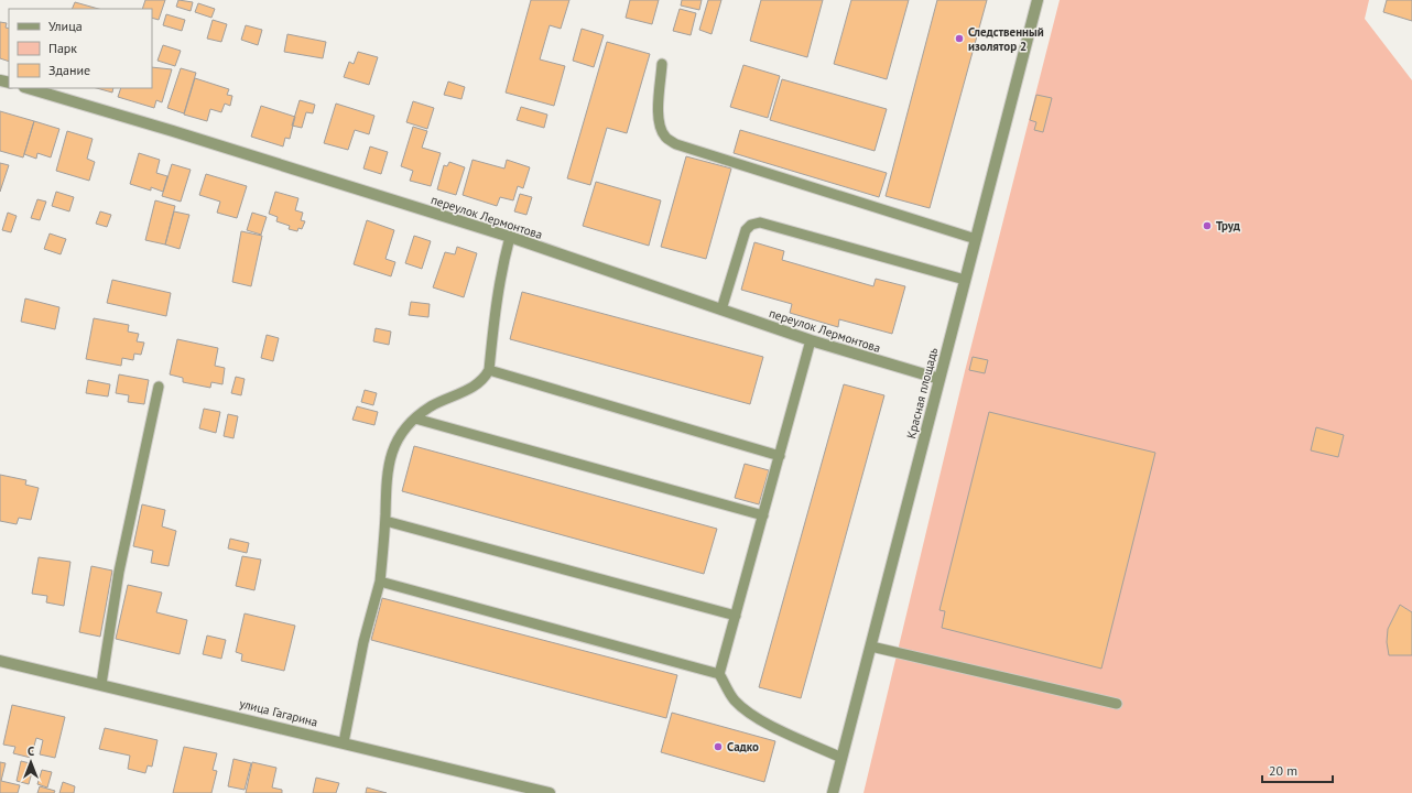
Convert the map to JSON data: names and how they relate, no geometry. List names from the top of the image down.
{
  "streets": {
    "street": ["переулок Лермонтова", "Красная площадь", "улица Гагарина"]
  },
  "crossings": [
    ["переулок Лермонтова", "Красная площадь"]
  ],
  "places": ["Следственный изолятор 2", "Труд", "Садко"],
  "legend": ["Улица", "Парк", "Здание"],
  "scale_bar": "20 m",
  "north": "top"
}
